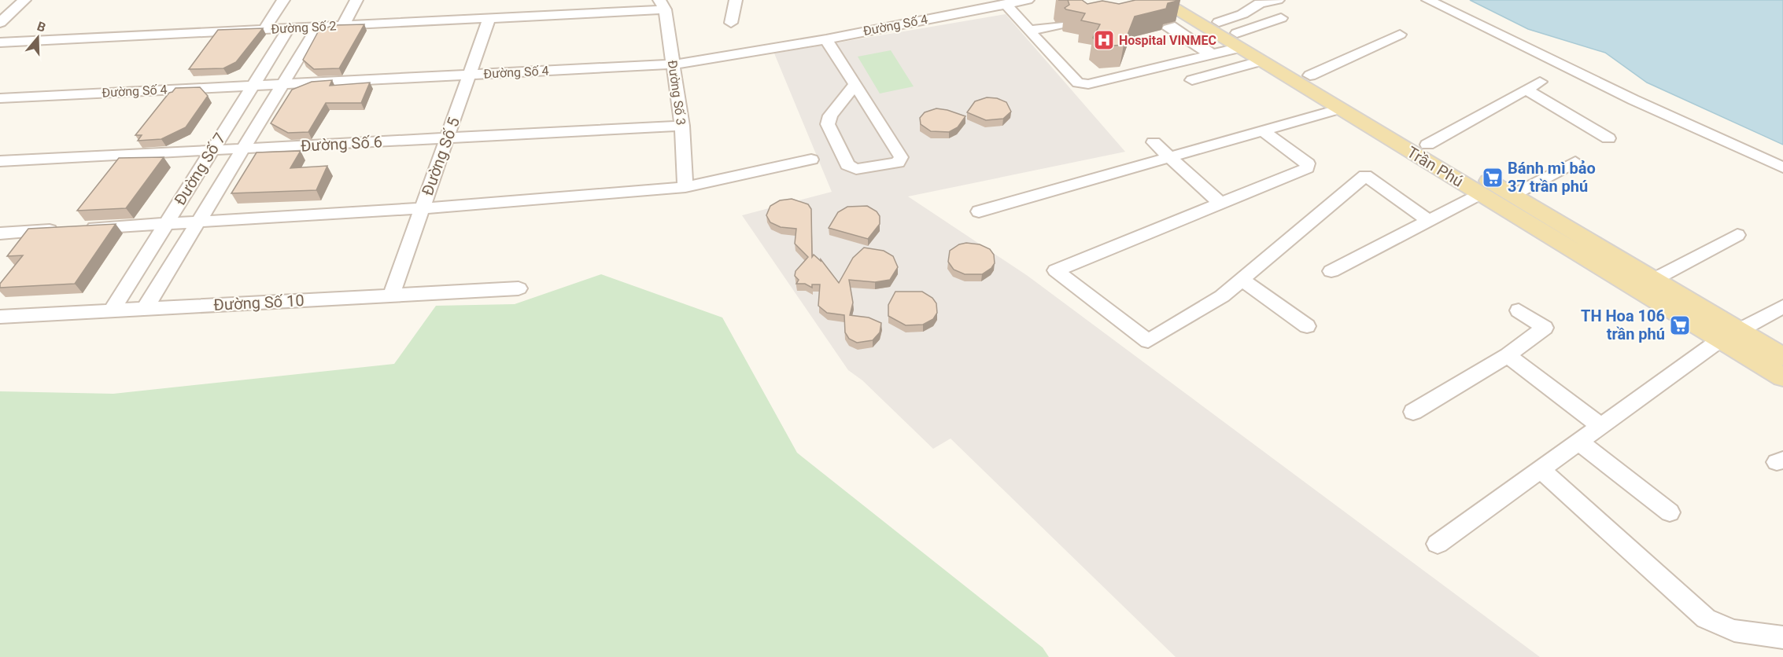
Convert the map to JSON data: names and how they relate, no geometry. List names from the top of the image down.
{
  "streets": {
    "main road": ["Trần Phú"],
    "street": [
      "Đường Số 4",
      "Đường Số 2",
      "Đường Số 3",
      "Đường Số 6",
      "Đường Số 5",
      "Đường Số 7",
      "Đường Số 10"
    ]
  },
  "crossings": [
    ["Đường Số 4", "Đường Số 3"],
    ["Đường Số 4", "Đường Số 5"],
    ["Đường Số 4", "Đường Số 7"],
    ["Đường Số 2", "Đường Số 3"],
    ["Đường Số 2", "Đường Số 5"],
    ["Đường Số 2", "Đường Số 7"],
    ["Đường Số 3", "Đường Số 6"],
    ["Đường Số 6", "Đường Số 5"],
    ["Đường Số 6", "Đường Số 7"],
    ["Đường Số 5", "Đường Số 10"],
    ["Đường Số 7", "Đường Số 10"]
  ],
  "places": {
    "hospital": ["Hospital VINMEC"],
    "supermarket": ["Bánh mì bảo 37 trần phú", "TH Hoa 106 trần phú"]
  },
  "north": "top"
}
